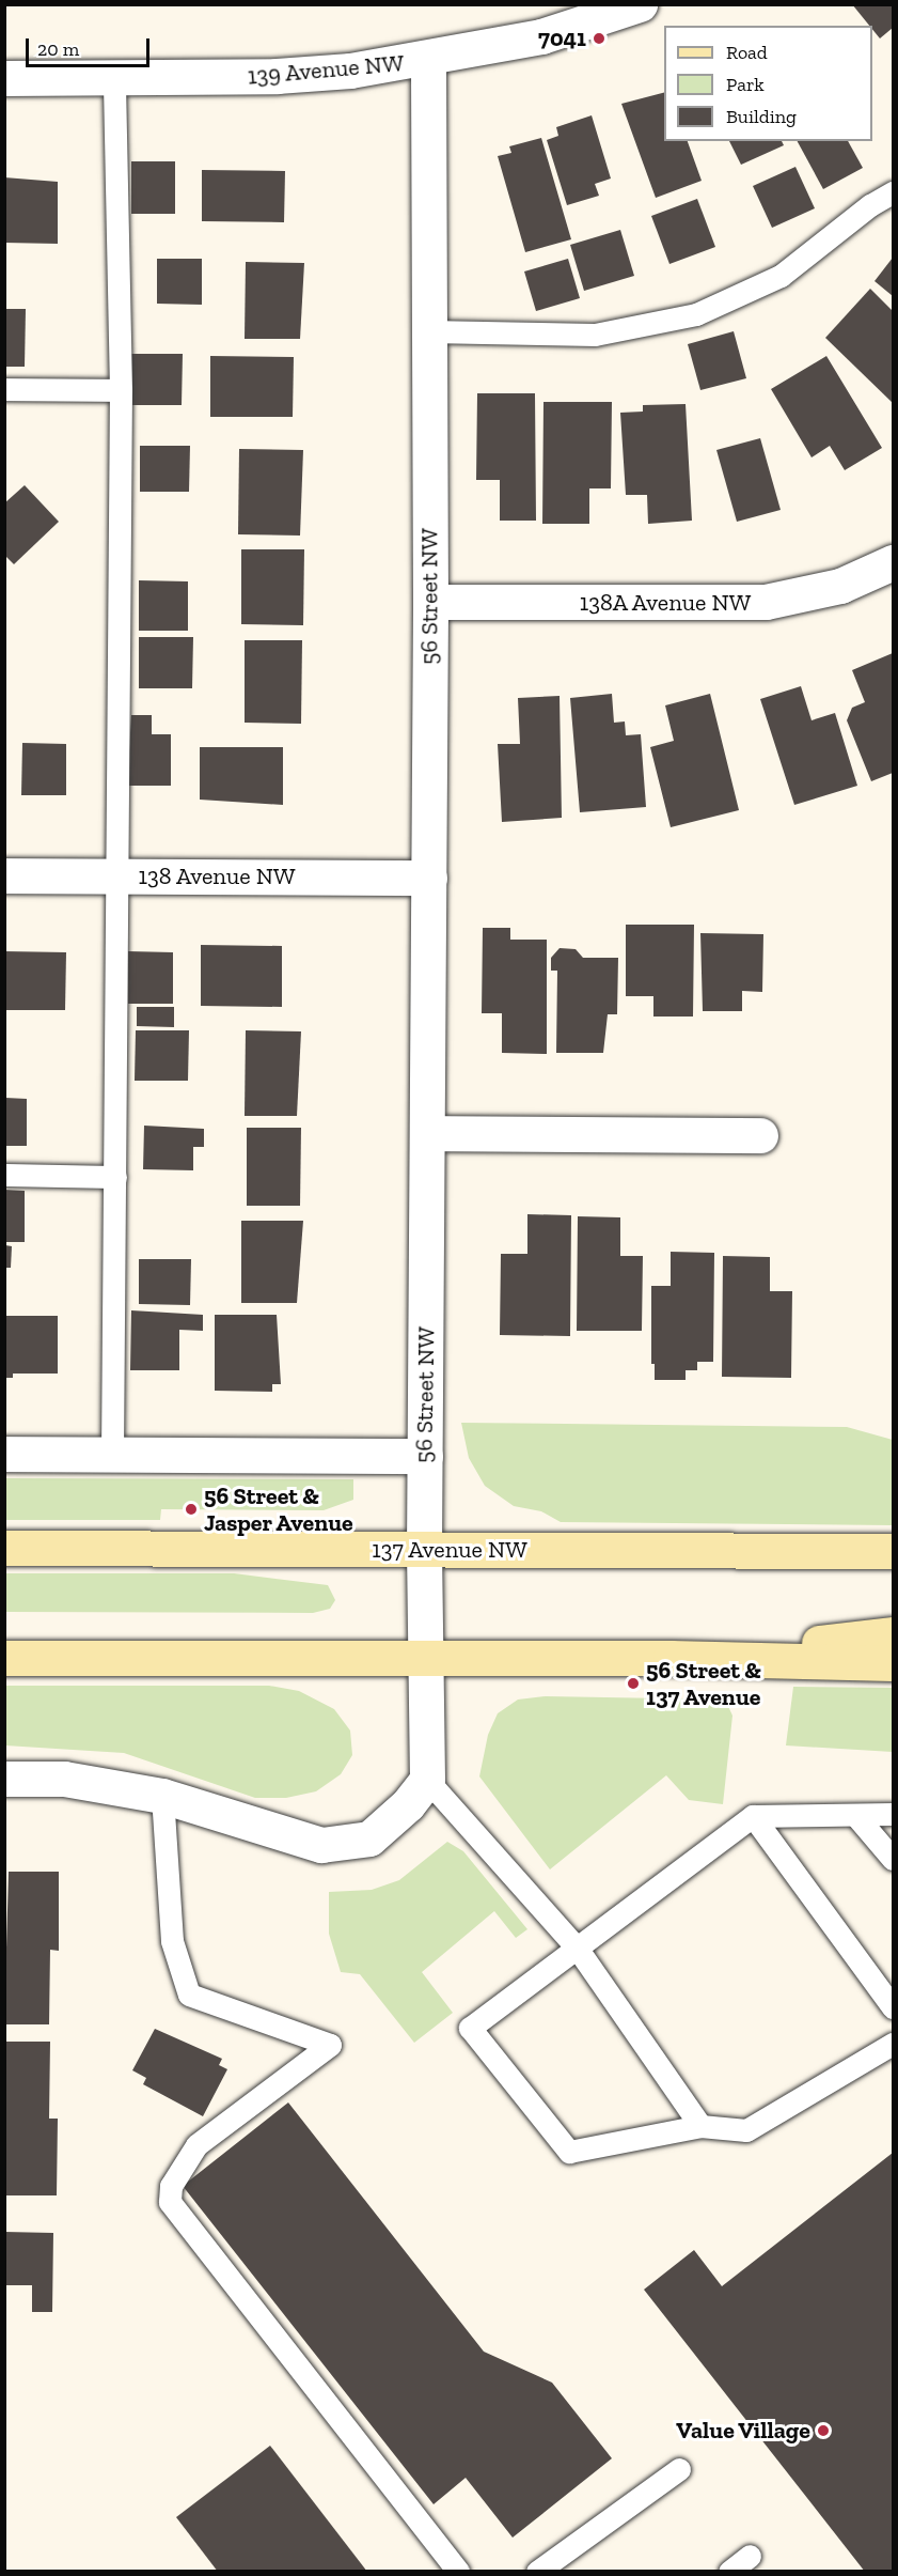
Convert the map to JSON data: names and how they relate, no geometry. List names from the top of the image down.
{
  "streets": {
    "main road": ["137 Avenue NW"],
    "street": [
      "139 Avenue NW",
      "56 Street NW",
      "138A Avenue NW",
      "138 Avenue NW"
    ]
  },
  "crossings": [
    ["139 Avenue NW", "56 Street NW"],
    ["56 Street NW", "138A Avenue NW"],
    ["56 Street NW", "138 Avenue NW"],
    ["56 Street NW", "137 Avenue NW"]
  ],
  "places": [
    "7041",
    "56 Street & Jasper Avenue",
    "56 Street & 137 Avenue",
    "Value Village"
  ],
  "legend": ["Road", "Park", "Building"],
  "scale_bar": "20 m"
}
